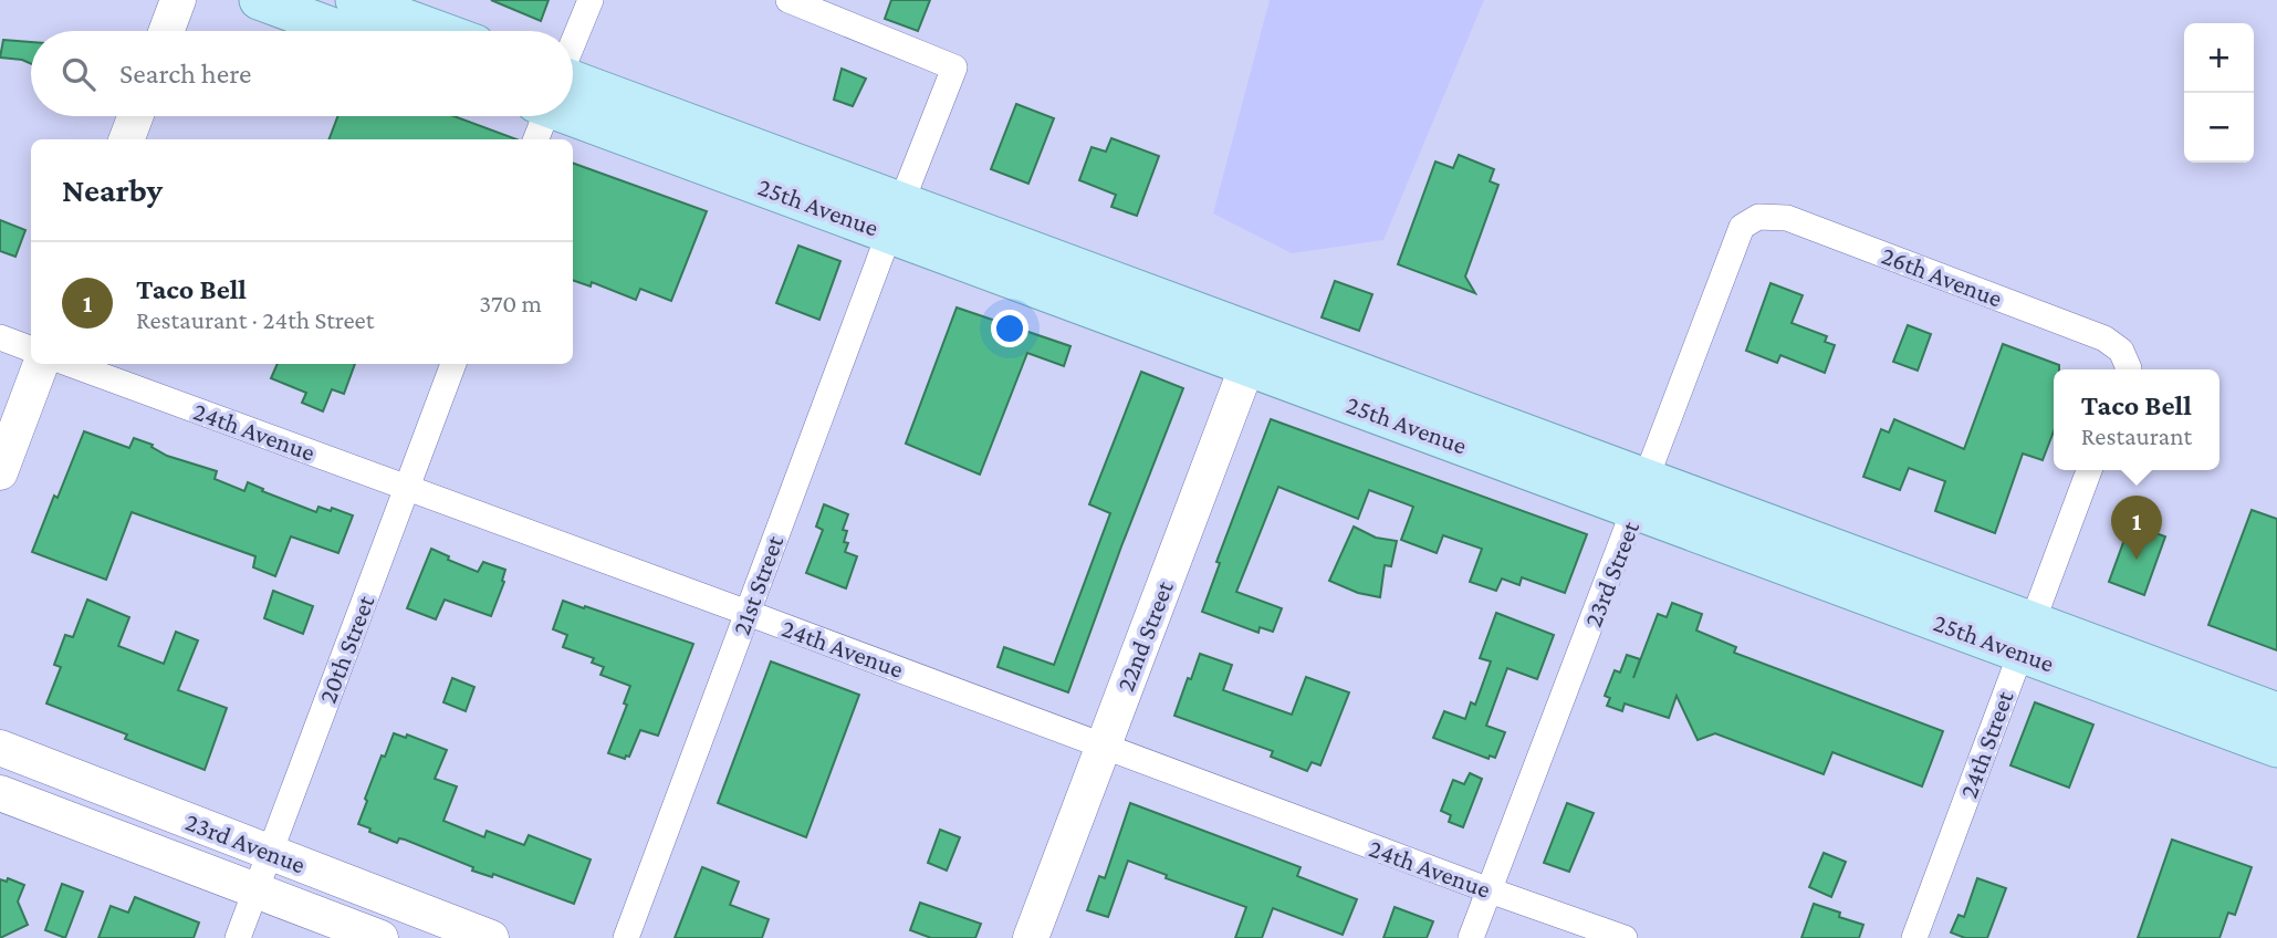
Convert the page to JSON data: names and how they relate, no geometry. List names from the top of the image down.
{
  "streets": {
    "main road": ["25th Avenue"],
    "street": [
      "26th Avenue",
      "24th Avenue",
      "23rd Street",
      "21st Street",
      "22nd Street",
      "20th Street",
      "24th Street",
      "23rd Avenue"
    ]
  },
  "crossings": [
    ["25th Avenue", "23rd Street"],
    ["25th Avenue", "21st Street"],
    ["25th Avenue", "22nd Street"],
    ["25th Avenue", "24th Street"],
    ["26th Avenue", "23rd Street"],
    ["24th Avenue", "23rd Street"],
    ["24th Avenue", "21st Street"],
    ["24th Avenue", "22nd Street"],
    ["24th Avenue", "20th Street"],
    ["20th Street", "23rd Avenue"]
  ],
  "page": {
    "map_buttons": ["+", "−"],
    "search": "Search here",
    "heading": "Nearby",
    "list": [
      {
        "mark": "1",
        "name": "Taco Bell",
        "note": "Restaurant · 24th Street",
        "value": "370 m"
      }
    ],
    "popup": ["Taco Bell", "Restaurant"],
    "pins": "1"
  }
}
